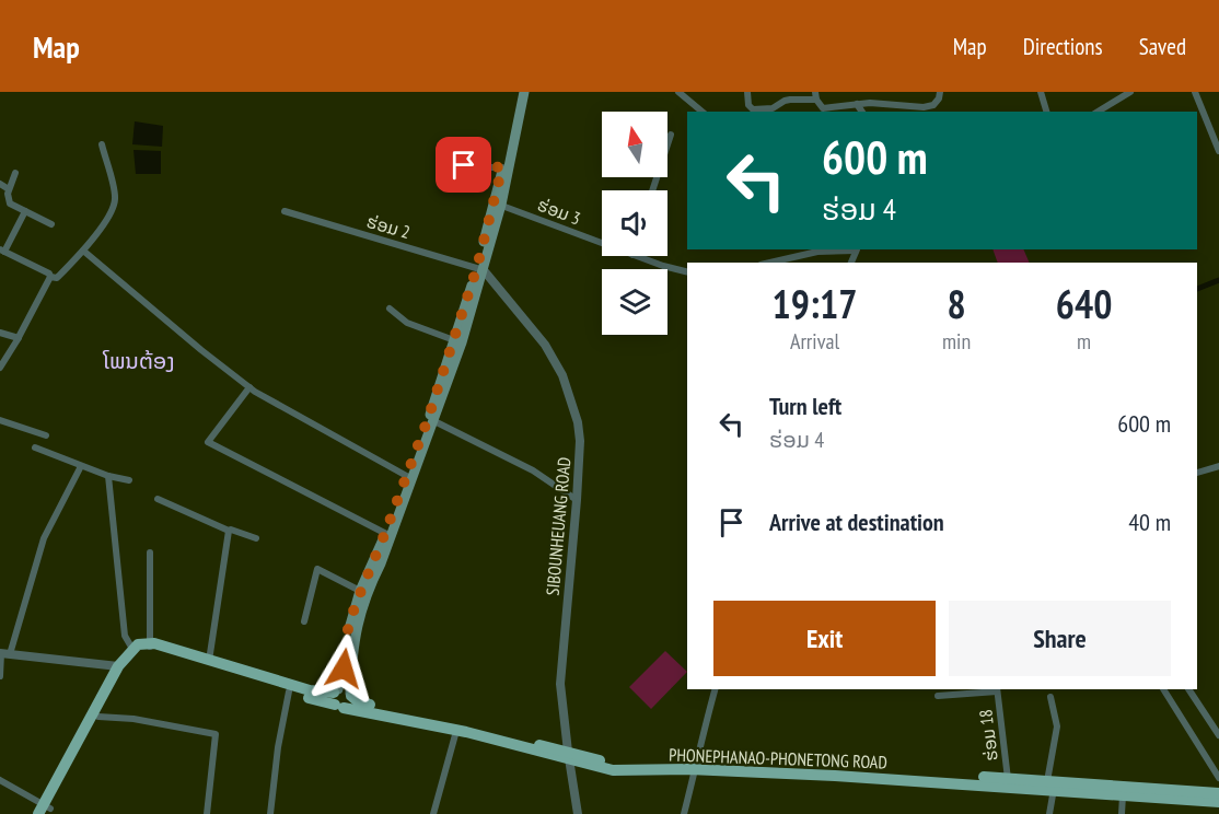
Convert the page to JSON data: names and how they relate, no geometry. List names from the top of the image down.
{
  "streets": {
    "main road": ["PHONEPHANAO-PHONETONG ROAD"],
    "street": [
      "ຮ່ອມ 3",
      "ຮ່ອມ 2",
      "SIBOUNHEUANG ROAD",
      "ຮ່ອມ 18"
    ]
  },
  "crossings": [
    ["ຮ່ອມ 2", "SIBOUNHEUANG ROAD"],
    ["SIBOUNHEUANG ROAD", "PHONEPHANAO-PHONETONG ROAD"],
    ["ຮ່ອມ 18", "PHONEPHANAO-PHONETONG ROAD"]
  ],
  "districts": ["ໂພນຕ້ອງ"],
  "north": "top",
  "page": {
    "header": "Map",
    "nav": ["Map", "Directions", "Saved"],
    "turn": ["600 m", "ຮ່ອມ 4"],
    "eta": [
      "19:17",
      "Arrival",
      "8",
      "min",
      "640",
      "m"
    ],
    "list": [
      {
        "name": "Turn left",
        "note": "ຮ່ອມ 4",
        "value": "600 m"
      },
      {
        "name": "Arrive at destination",
        "value": "40 m"
      }
    ],
    "buttons": ["Exit", "Share"]
  }
}
